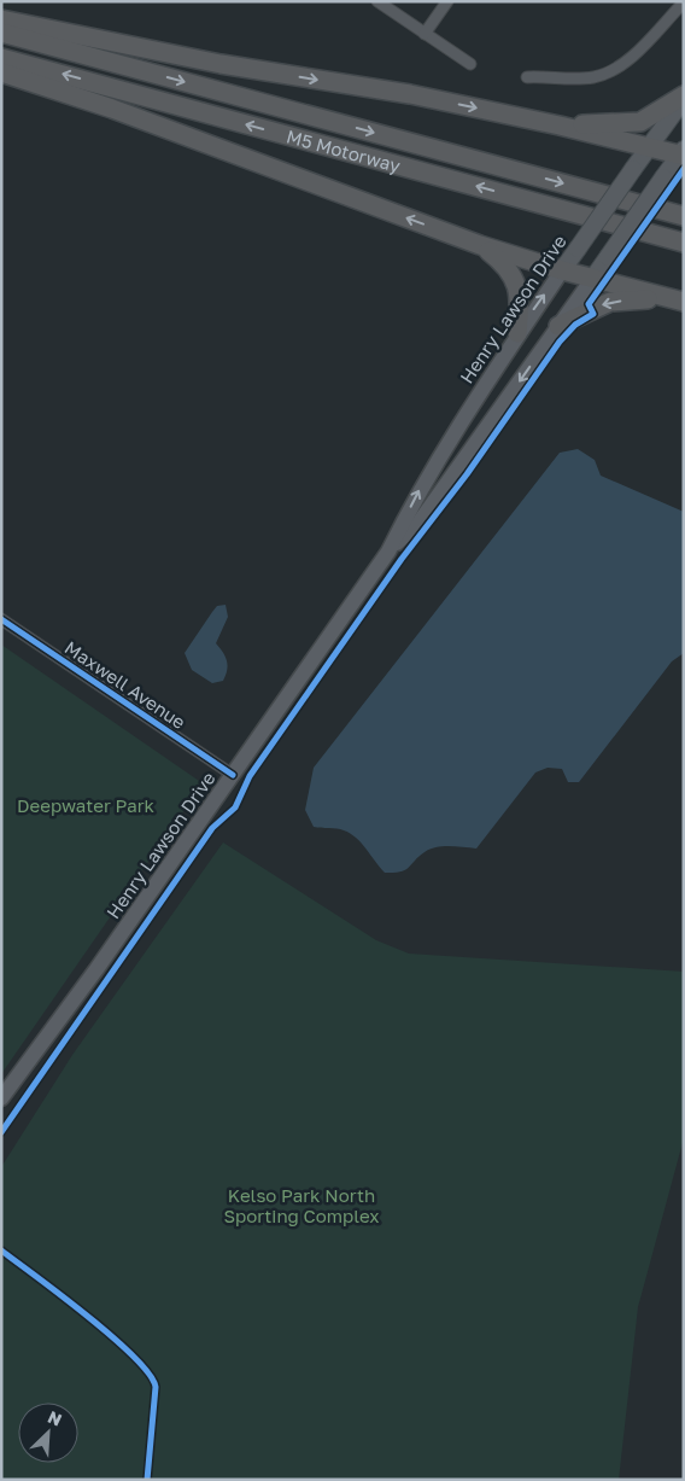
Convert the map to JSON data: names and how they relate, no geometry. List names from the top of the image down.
{
  "streets": {
    "highway": ["M5 Motorway"],
    "main road": ["Henry Lawson Drive"],
    "street": ["Maxwell Avenue"]
  },
  "crossings": [
    ["Henry Lawson Drive", "Maxwell Avenue"]
  ],
  "parks": ["Deepwater Park", "Kelso Park North Sporting Complex"],
  "north": "top right"
}
